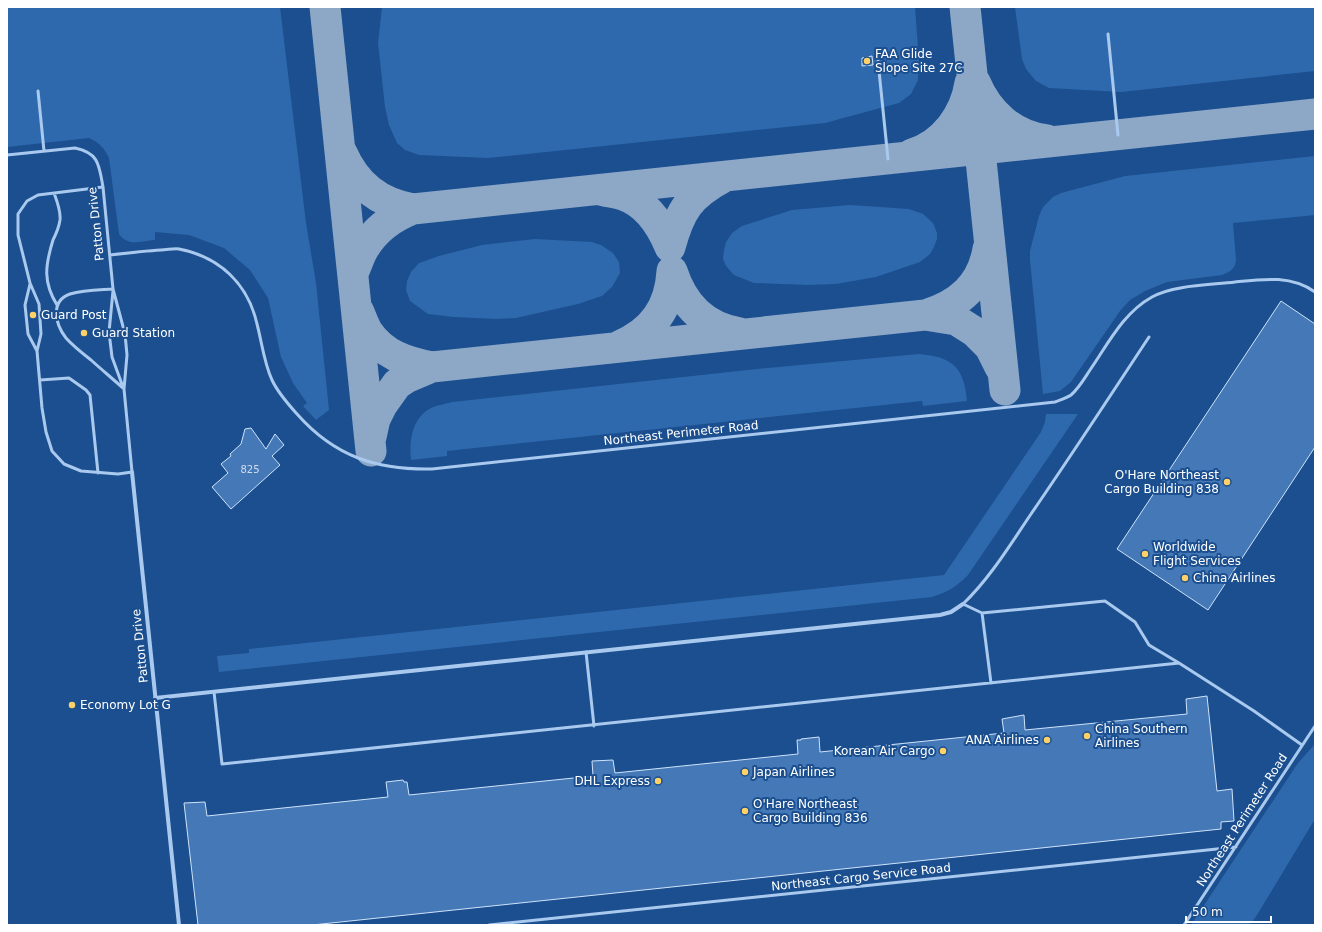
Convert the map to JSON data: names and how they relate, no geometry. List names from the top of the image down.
{
  "streets": {
    "street": ["Patton Drive"],
    "lane": ["Northeast Perimeter Road", "Northeast Cargo Service Road"]
  },
  "crossings": [
    ["Patton Drive", "Northeast Perimeter Road"],
    ["Northeast Perimeter Road", "Northeast Cargo Service Road"]
  ],
  "places": [
    "FAA Glide Slope Site 27C",
    "Guard Post",
    "Guard Station",
    "O'Hare Northeast Cargo Building 838",
    "Worldwide Flight Services",
    "China Airlines",
    "Economy Lot G",
    "China Southern Airlines",
    "ANA Airlines",
    "Korean Air Cargo",
    "Japan Airlines",
    "DHL Express",
    "O'Hare Northeast Cargo Building 836"
  ],
  "house_numbers": ["825"],
  "scale_bar": "50 m"
}
